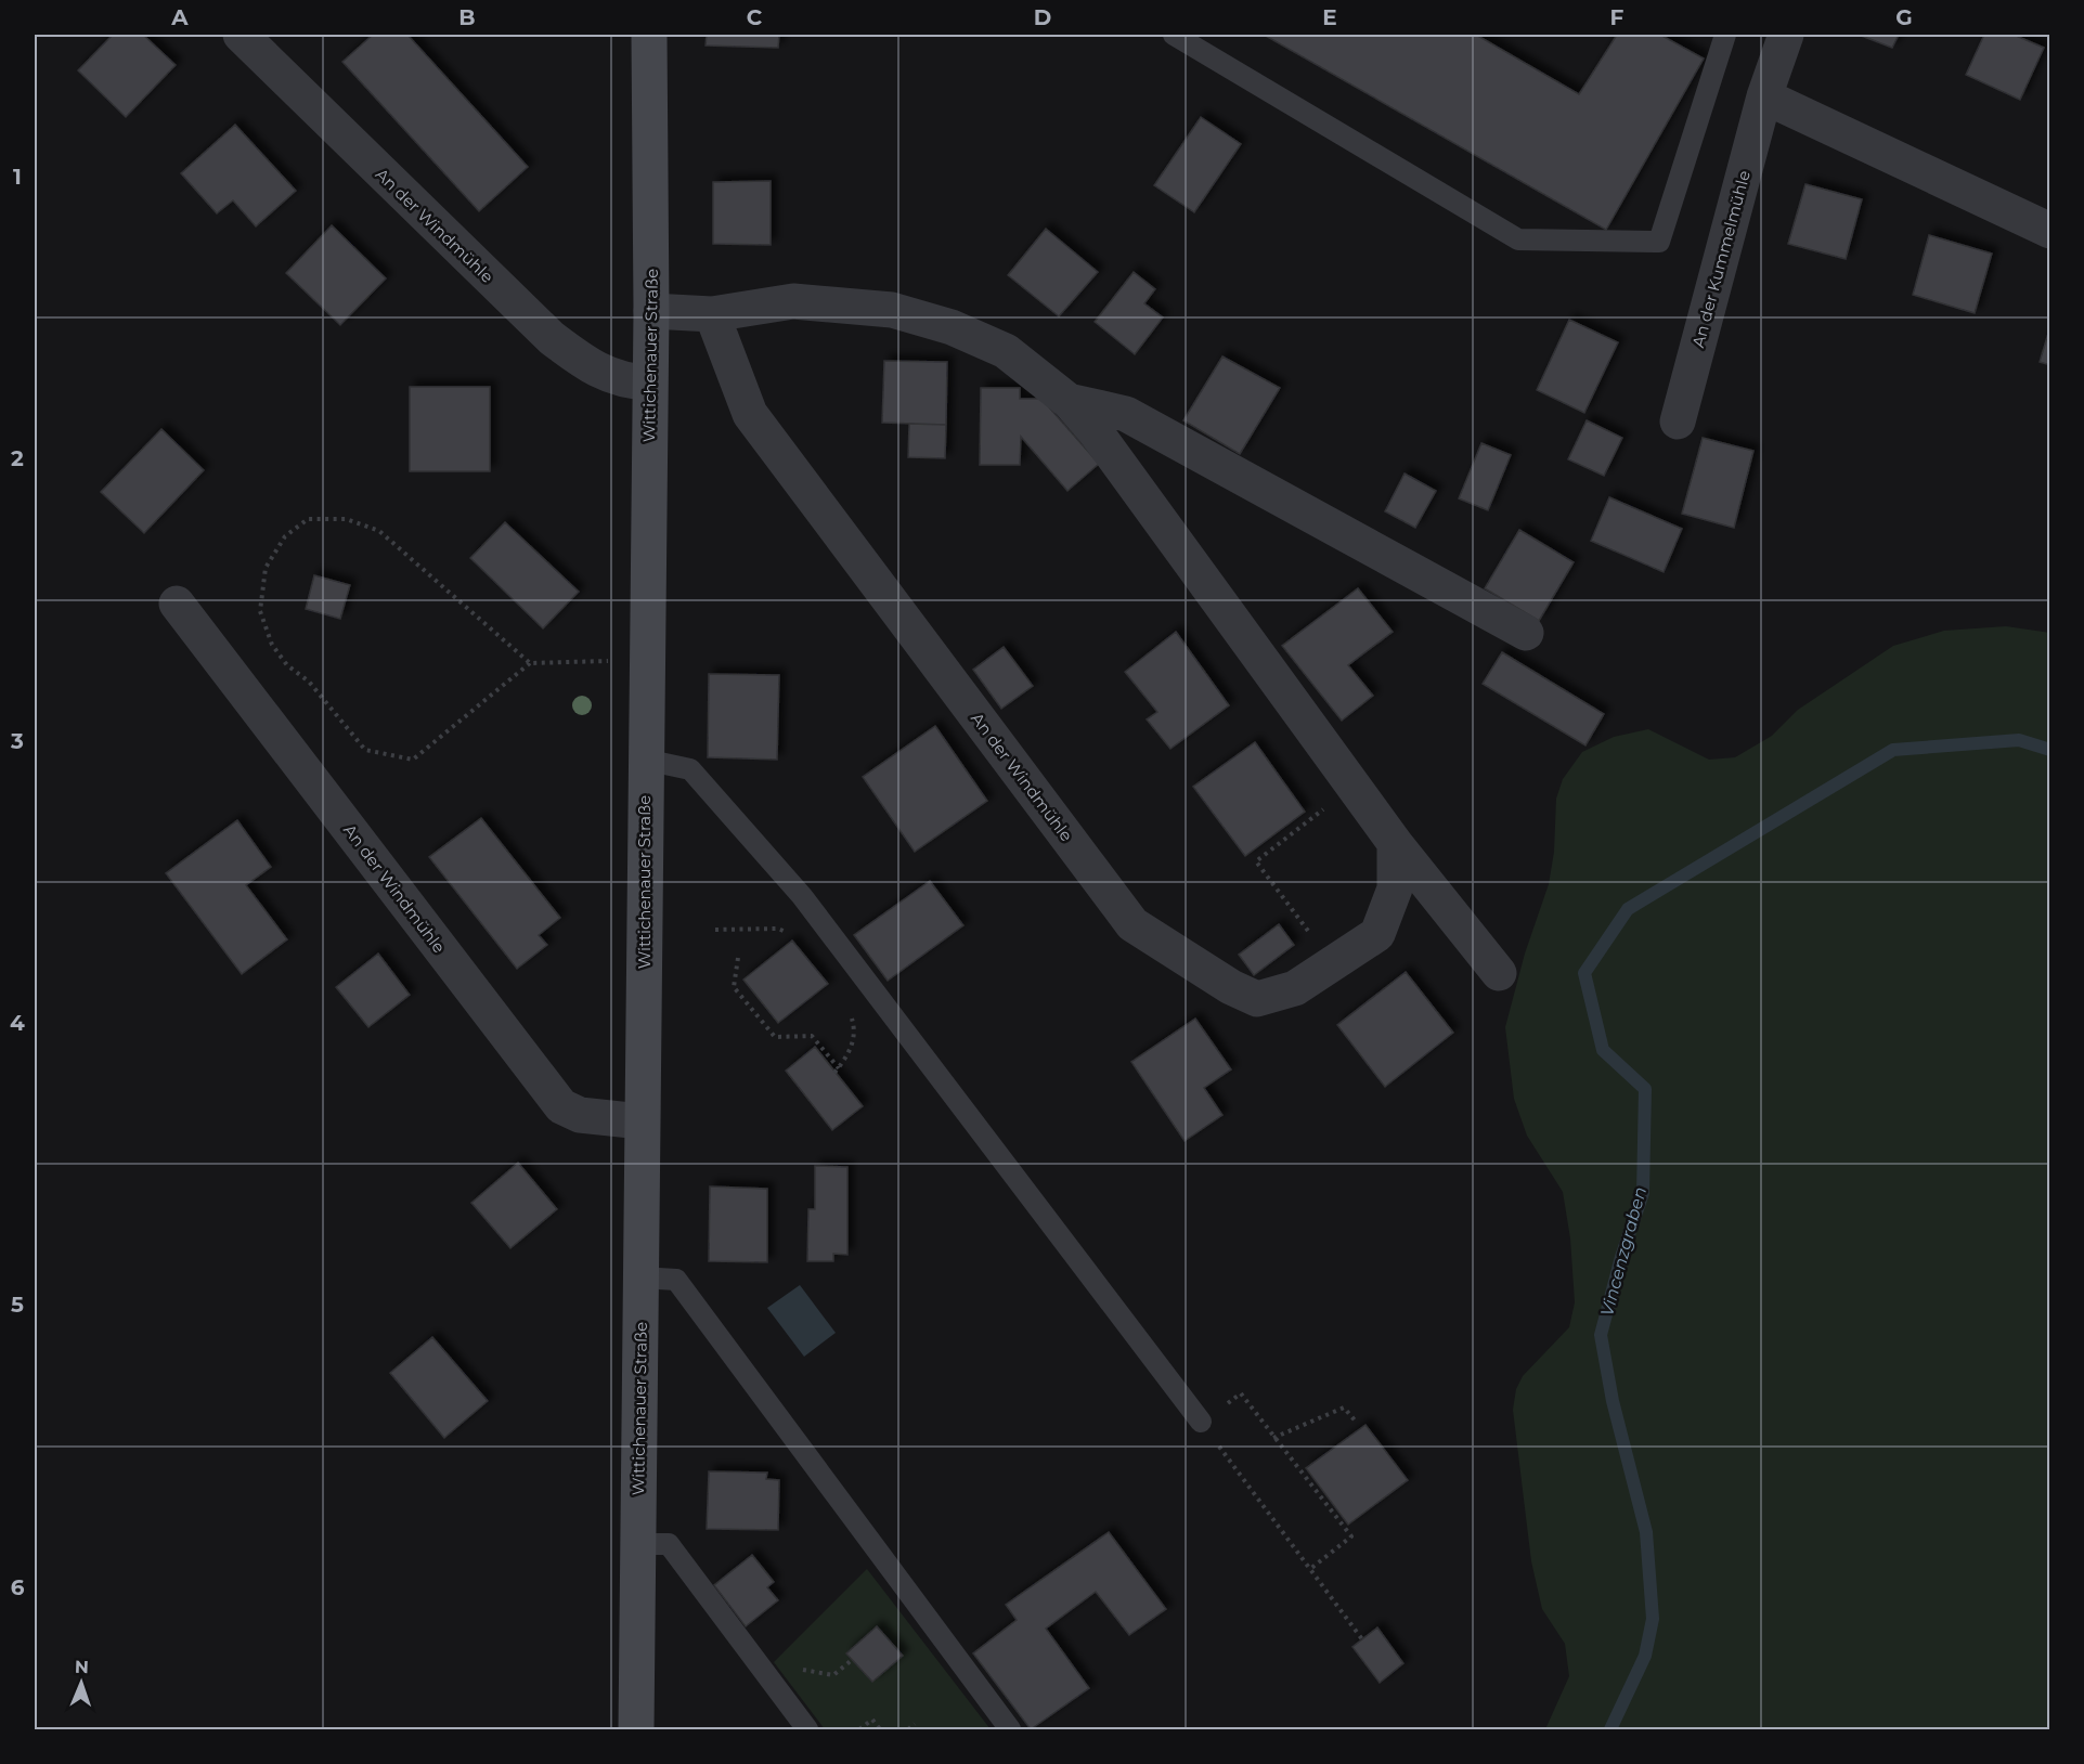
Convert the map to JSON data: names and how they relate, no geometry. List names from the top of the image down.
{
  "streets": {
    "main road": ["Wittichenauer Straße"],
    "street": ["An der Windmühle", "An der Kummelmühle"]
  },
  "crossings": [
    ["An der Windmühle", "Wittichenauer Straße"]
  ],
  "water": ["Vincenzgraben"],
  "north": "top",
  "grid": {
    "columns": [
      "A",
      "B",
      "C",
      "D",
      "E",
      "F",
      "G"
    ],
    "rows": [
      "1",
      "2",
      "3",
      "4",
      "5",
      "6"
    ]
  }
}
